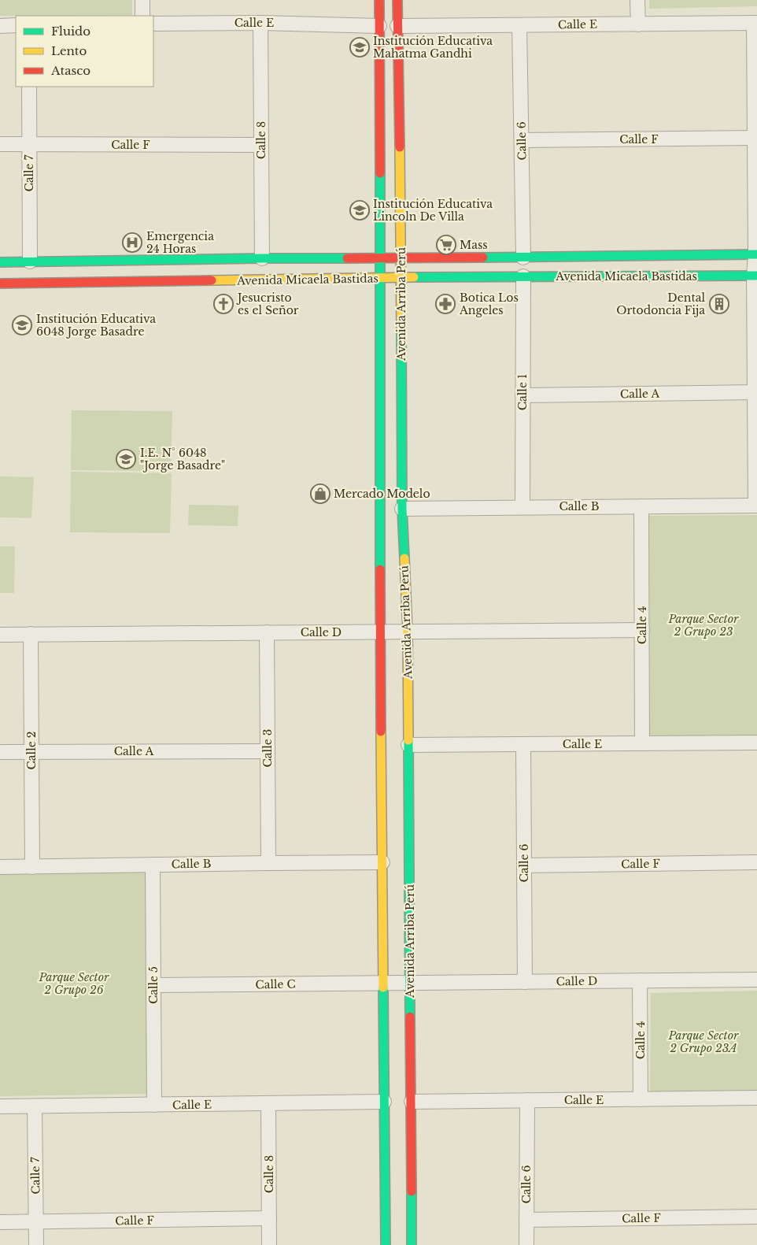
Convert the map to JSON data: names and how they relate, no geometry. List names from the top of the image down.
{
  "streets": {
    "street": [
      "Calle E",
      "Calle F",
      "Calle 8",
      "Calle 6",
      "Calle 7",
      "Avenida Micaela Bastidas",
      "Avenida Arriba Perú",
      "Calle 1",
      "Calle A",
      "Calle B",
      "Calle 4",
      "Calle D",
      "Calle 3",
      "Calle 2",
      "Calle C",
      "Calle 5"
    ]
  },
  "crossings": [
    ["Calle E", "Calle 8"],
    ["Calle E", "Calle 6"],
    ["Calle E", "Calle 7"],
    ["Calle E", "Avenida Arriba Perú"],
    ["Calle E", "Calle 4"],
    ["Calle E", "Calle 5"],
    ["Calle F", "Calle 8"],
    ["Calle F", "Calle 6"],
    ["Calle F", "Calle 7"],
    ["Calle 8", "Avenida Micaela Bastidas"],
    ["Calle 6", "Avenida Micaela Bastidas"],
    ["Calle 6", "Calle D"],
    ["Calle 7", "Avenida Micaela Bastidas"],
    ["Avenida Micaela Bastidas", "Avenida Arriba Perú"],
    ["Avenida Micaela Bastidas", "Calle 1"],
    ["Avenida Arriba Perú", "Calle B"],
    ["Avenida Arriba Perú", "Calle D"],
    ["Avenida Arriba Perú", "Calle C"],
    ["Calle 1", "Calle A"],
    ["Calle 1", "Calle B"],
    ["Calle A", "Calle 3"],
    ["Calle A", "Calle 2"],
    ["Calle B", "Calle 4"],
    ["Calle B", "Calle 3"],
    ["Calle B", "Calle 2"],
    ["Calle B", "Calle 5"],
    ["Calle 4", "Calle D"],
    ["Calle D", "Calle 3"],
    ["Calle D", "Calle 2"],
    ["Calle D", "Calle C"],
    ["Calle C", "Calle 5"]
  ],
  "parks": ["Parque Sector 2 Grupo 23", "Parque Sector 2 Grupo 26", "Parque Sector 2 Grupo 23A"],
  "places": {
    "school or university": [
      "Institución Educativa Mahatma Gandhi",
      "Institución Educativa Lincoln De Villa",
      "Institución Educativa 6048 Jorge Basadre",
      "I.E. N° 6048 \"Jorge Basadre\""
    ],
    "hospital": ["Emergencia 24 Horas"],
    "supermarket": ["Mass"],
    "church": ["Jesucristo es el Señor"],
    "pharmacy": ["Botica Los Angeles"],
    "building": ["Dental Ortodoncia Fija"],
    "shop": ["Mercado Modelo"]
  },
  "legend": ["Fluido", "Lento", "Atasco"]
}
